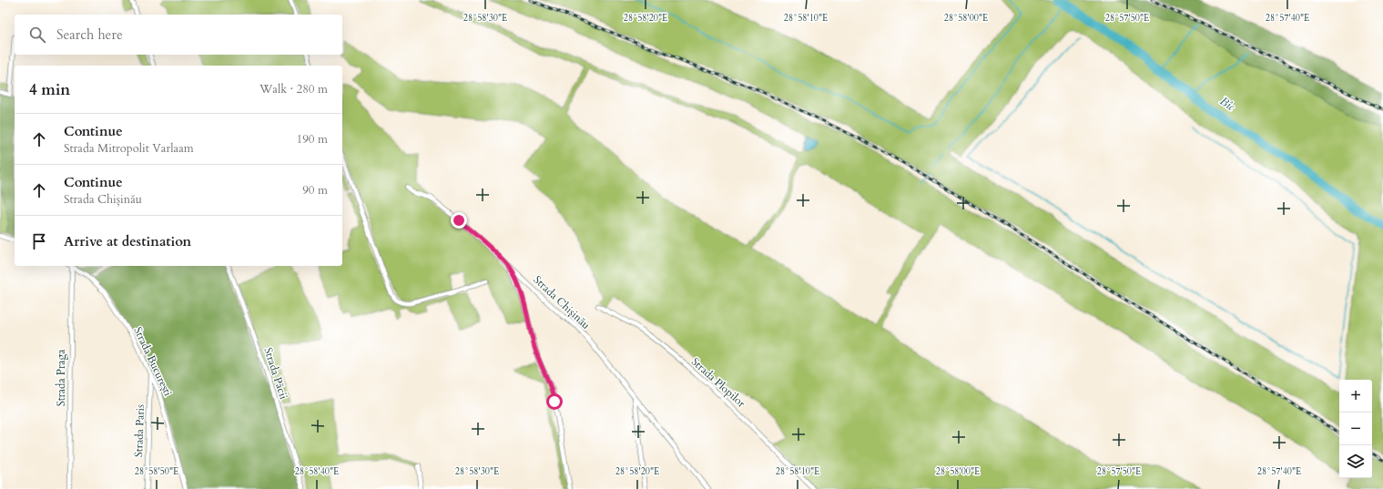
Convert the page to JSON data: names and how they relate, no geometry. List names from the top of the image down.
{
  "streets": {
    "street": [
      "Strada Chișinău",
      "Strada București",
      "Strada Păcii",
      "Strada Praga",
      "Strada Plopilor",
      "Strada Paris"
    ]
  },
  "crossings": [
    ["Strada București", "Strada Praga"],
    ["Strada București", "Strada Paris"]
  ],
  "water": ["Bîc"],
  "page": {
    "search": "Search here",
    "heading": ["4 min", "Walk · 280 m"],
    "list": [
      ["Continue", "Strada Mitropolit Varlaam", "190 m"],
      ["Continue", "Strada Chișinău", "90 m"],
      "Arrive at destination"
    ],
    "map_buttons": ["+", "−"]
  },
  "coordinates": [
    "28°58'30\"E",
    "28°58'20\"E",
    "28°58'10\"E",
    "28°58'00\"E",
    "28°57'50\"E",
    "28°57'40\"E",
    "28°58'50\"E",
    "28°58'40\"E"
  ]
}
